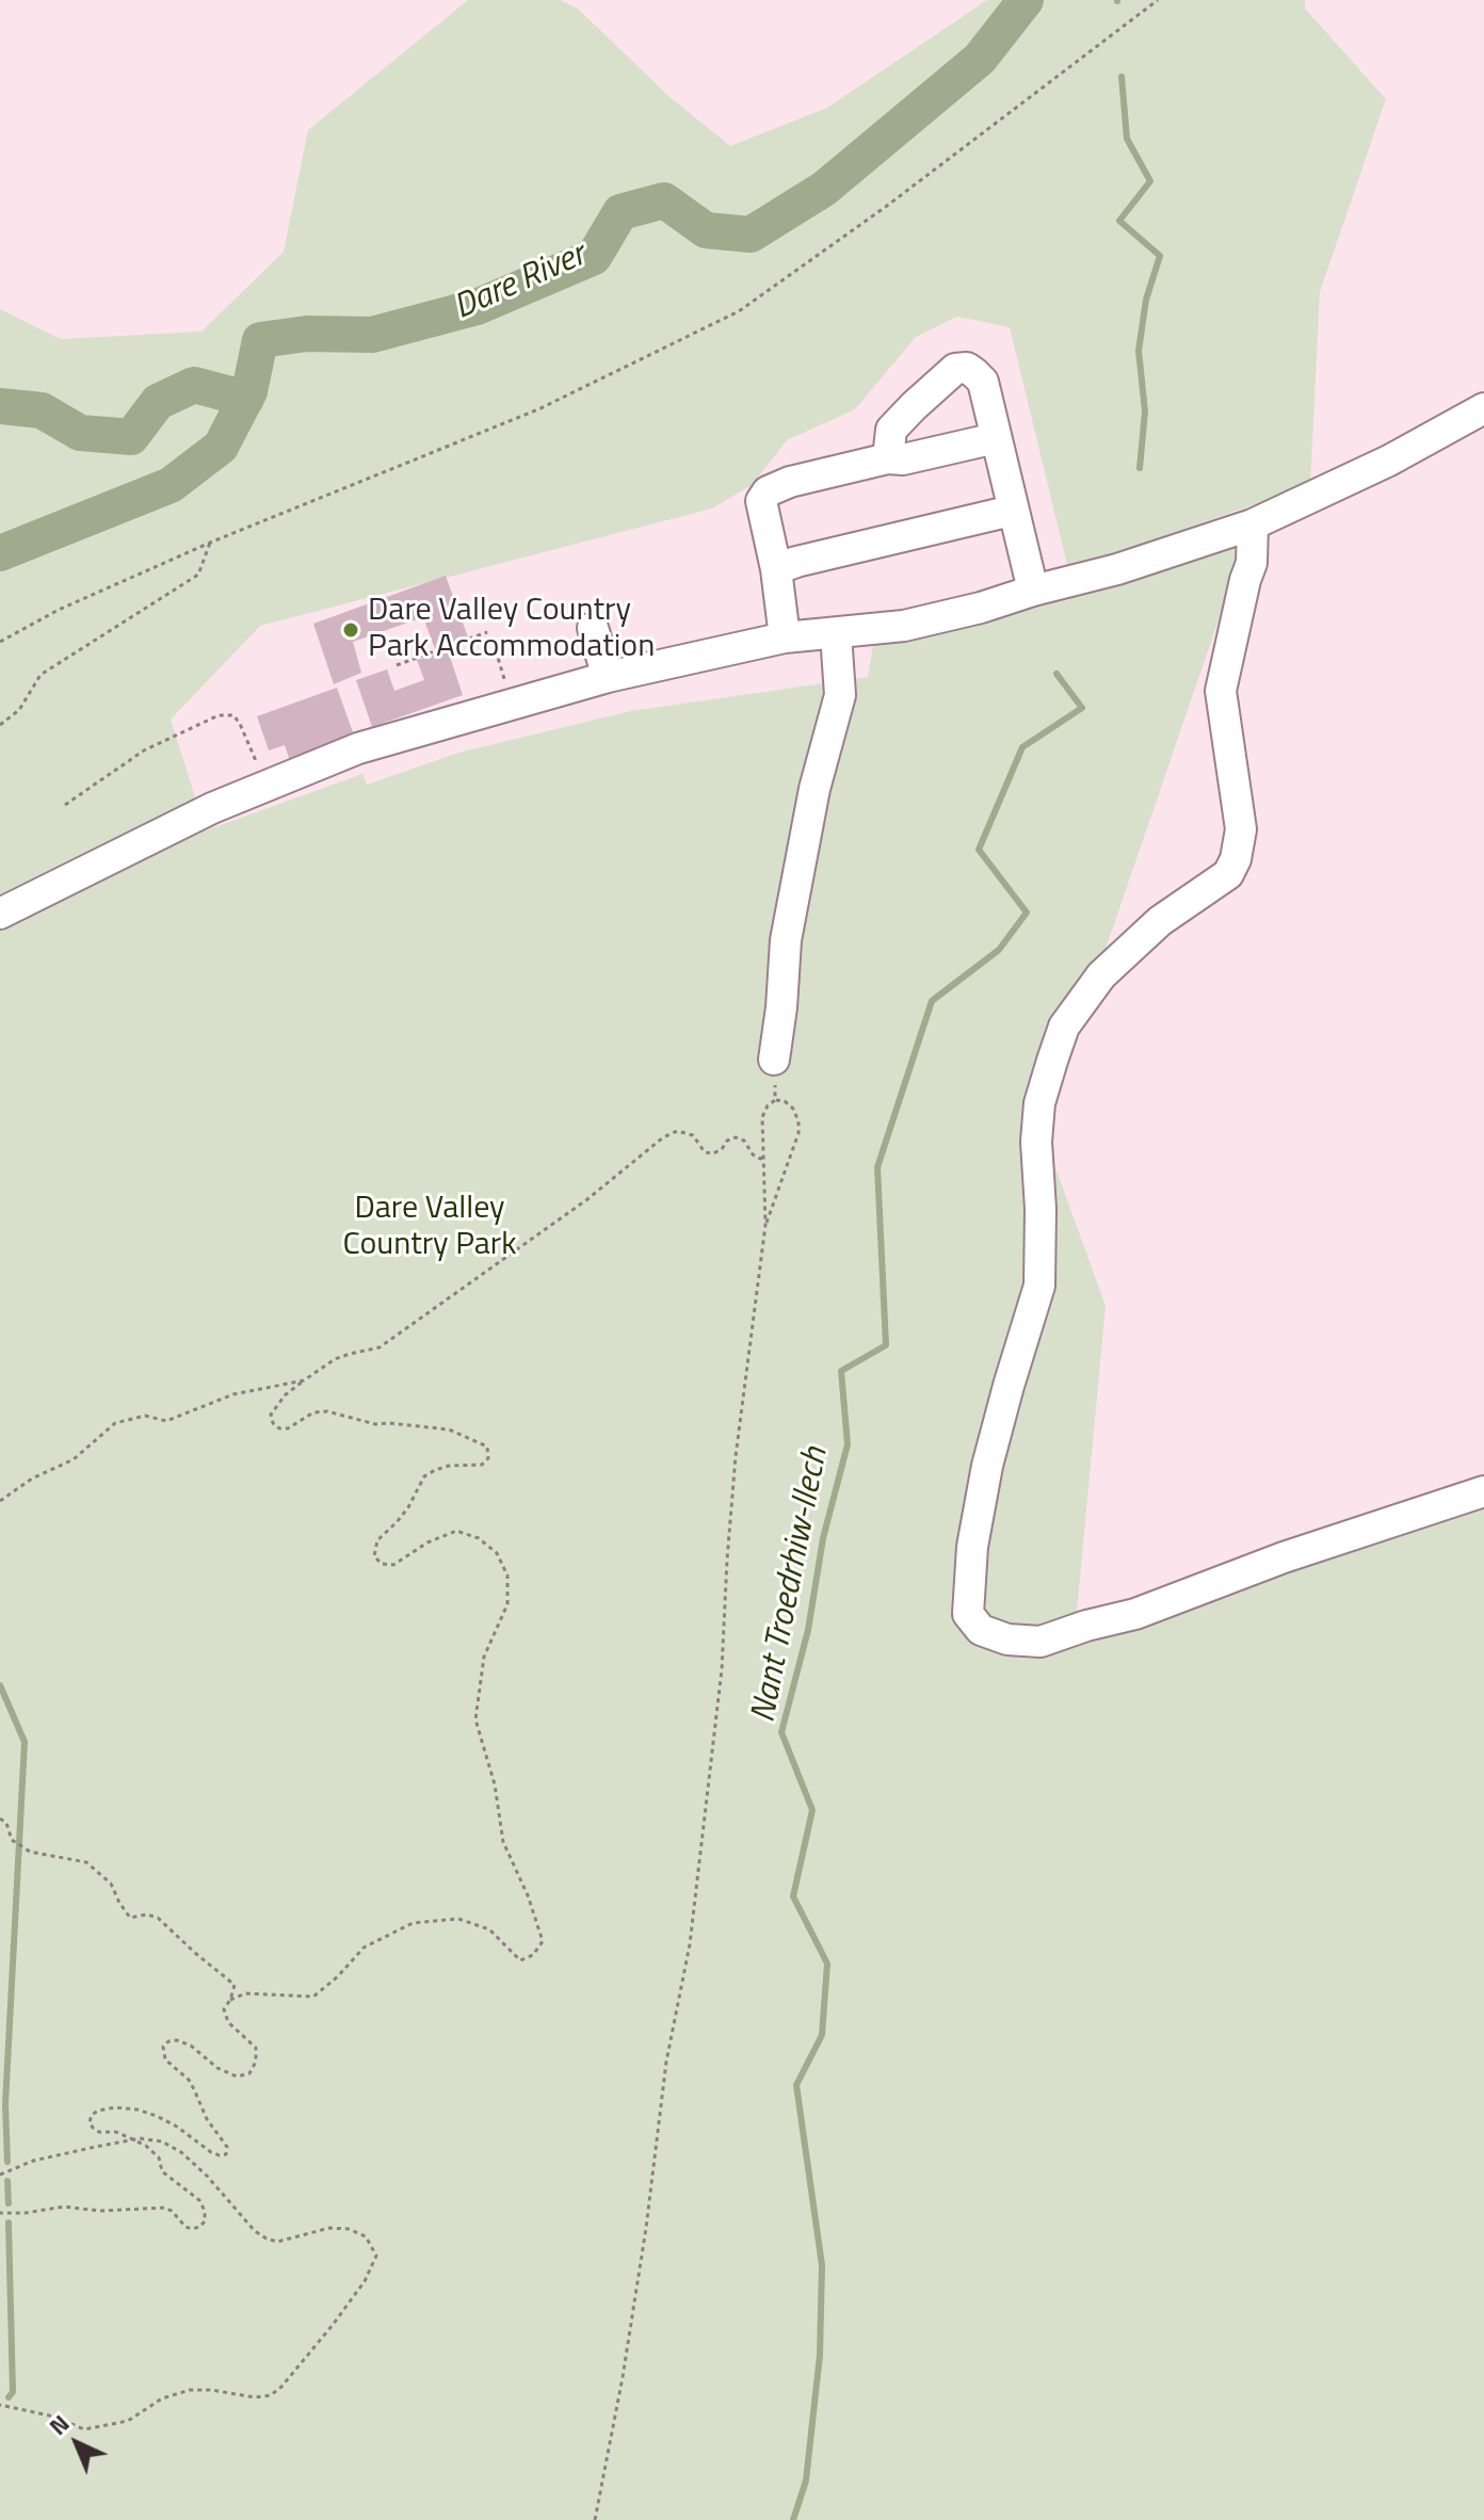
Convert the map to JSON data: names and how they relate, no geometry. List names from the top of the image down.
{
  "water": ["Dare River", "Nant Troedrhiw-llech"],
  "parks": ["Dare Valley Country Park"],
  "places": ["Dare Valley Country Park Accommodation"],
  "north": "top left"
}
